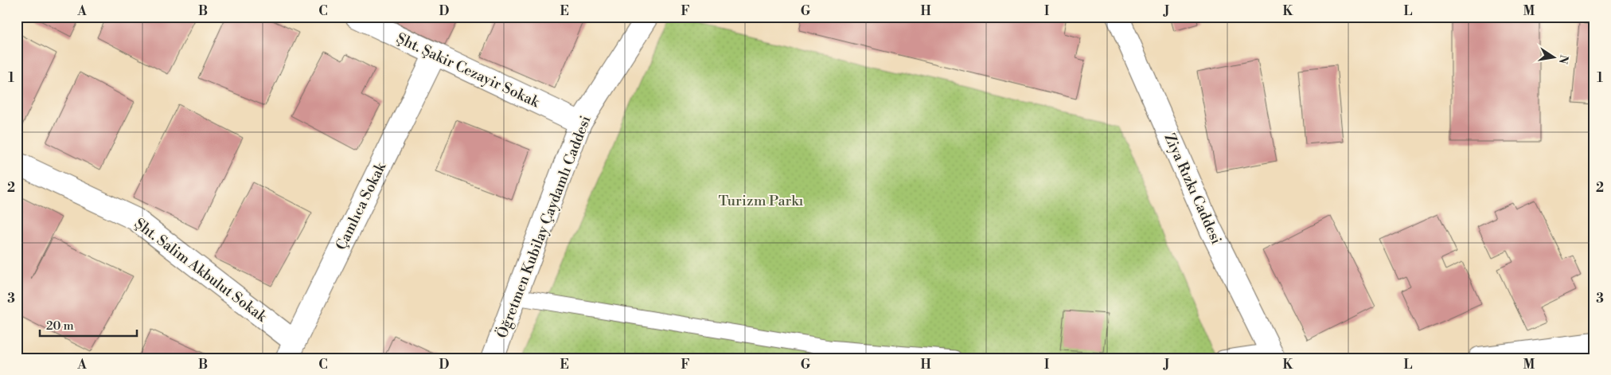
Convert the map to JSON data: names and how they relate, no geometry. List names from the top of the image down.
{
  "streets": {
    "street": [
      "Şht. Şakir Cezayir Sokak",
      "Ziya Rızkı Caddesi",
      "Çamlıca Sokak",
      "Öğretmen Kubilay Çaydamlı Caddesi",
      "Şht. Salim Akbulut Sokak"
    ]
  },
  "crossings": [
    ["Şht. Şakir Cezayir Sokak", "Çamlıca Sokak"],
    ["Şht. Şakir Cezayir Sokak", "Öğretmen Kubilay Çaydamlı Caddesi"],
    ["Çamlıca Sokak", "Şht. Salim Akbulut Sokak"]
  ],
  "parks": ["Turizm Parkı"],
  "scale_bar": "20 m",
  "north": "right",
  "grid": {
    "columns": [
      "A",
      "B",
      "C",
      "D",
      "E",
      "F",
      "G",
      "H",
      "I",
      "J",
      "K",
      "L",
      "M"
    ],
    "rows": ["1", "2", "3"]
  }
}
